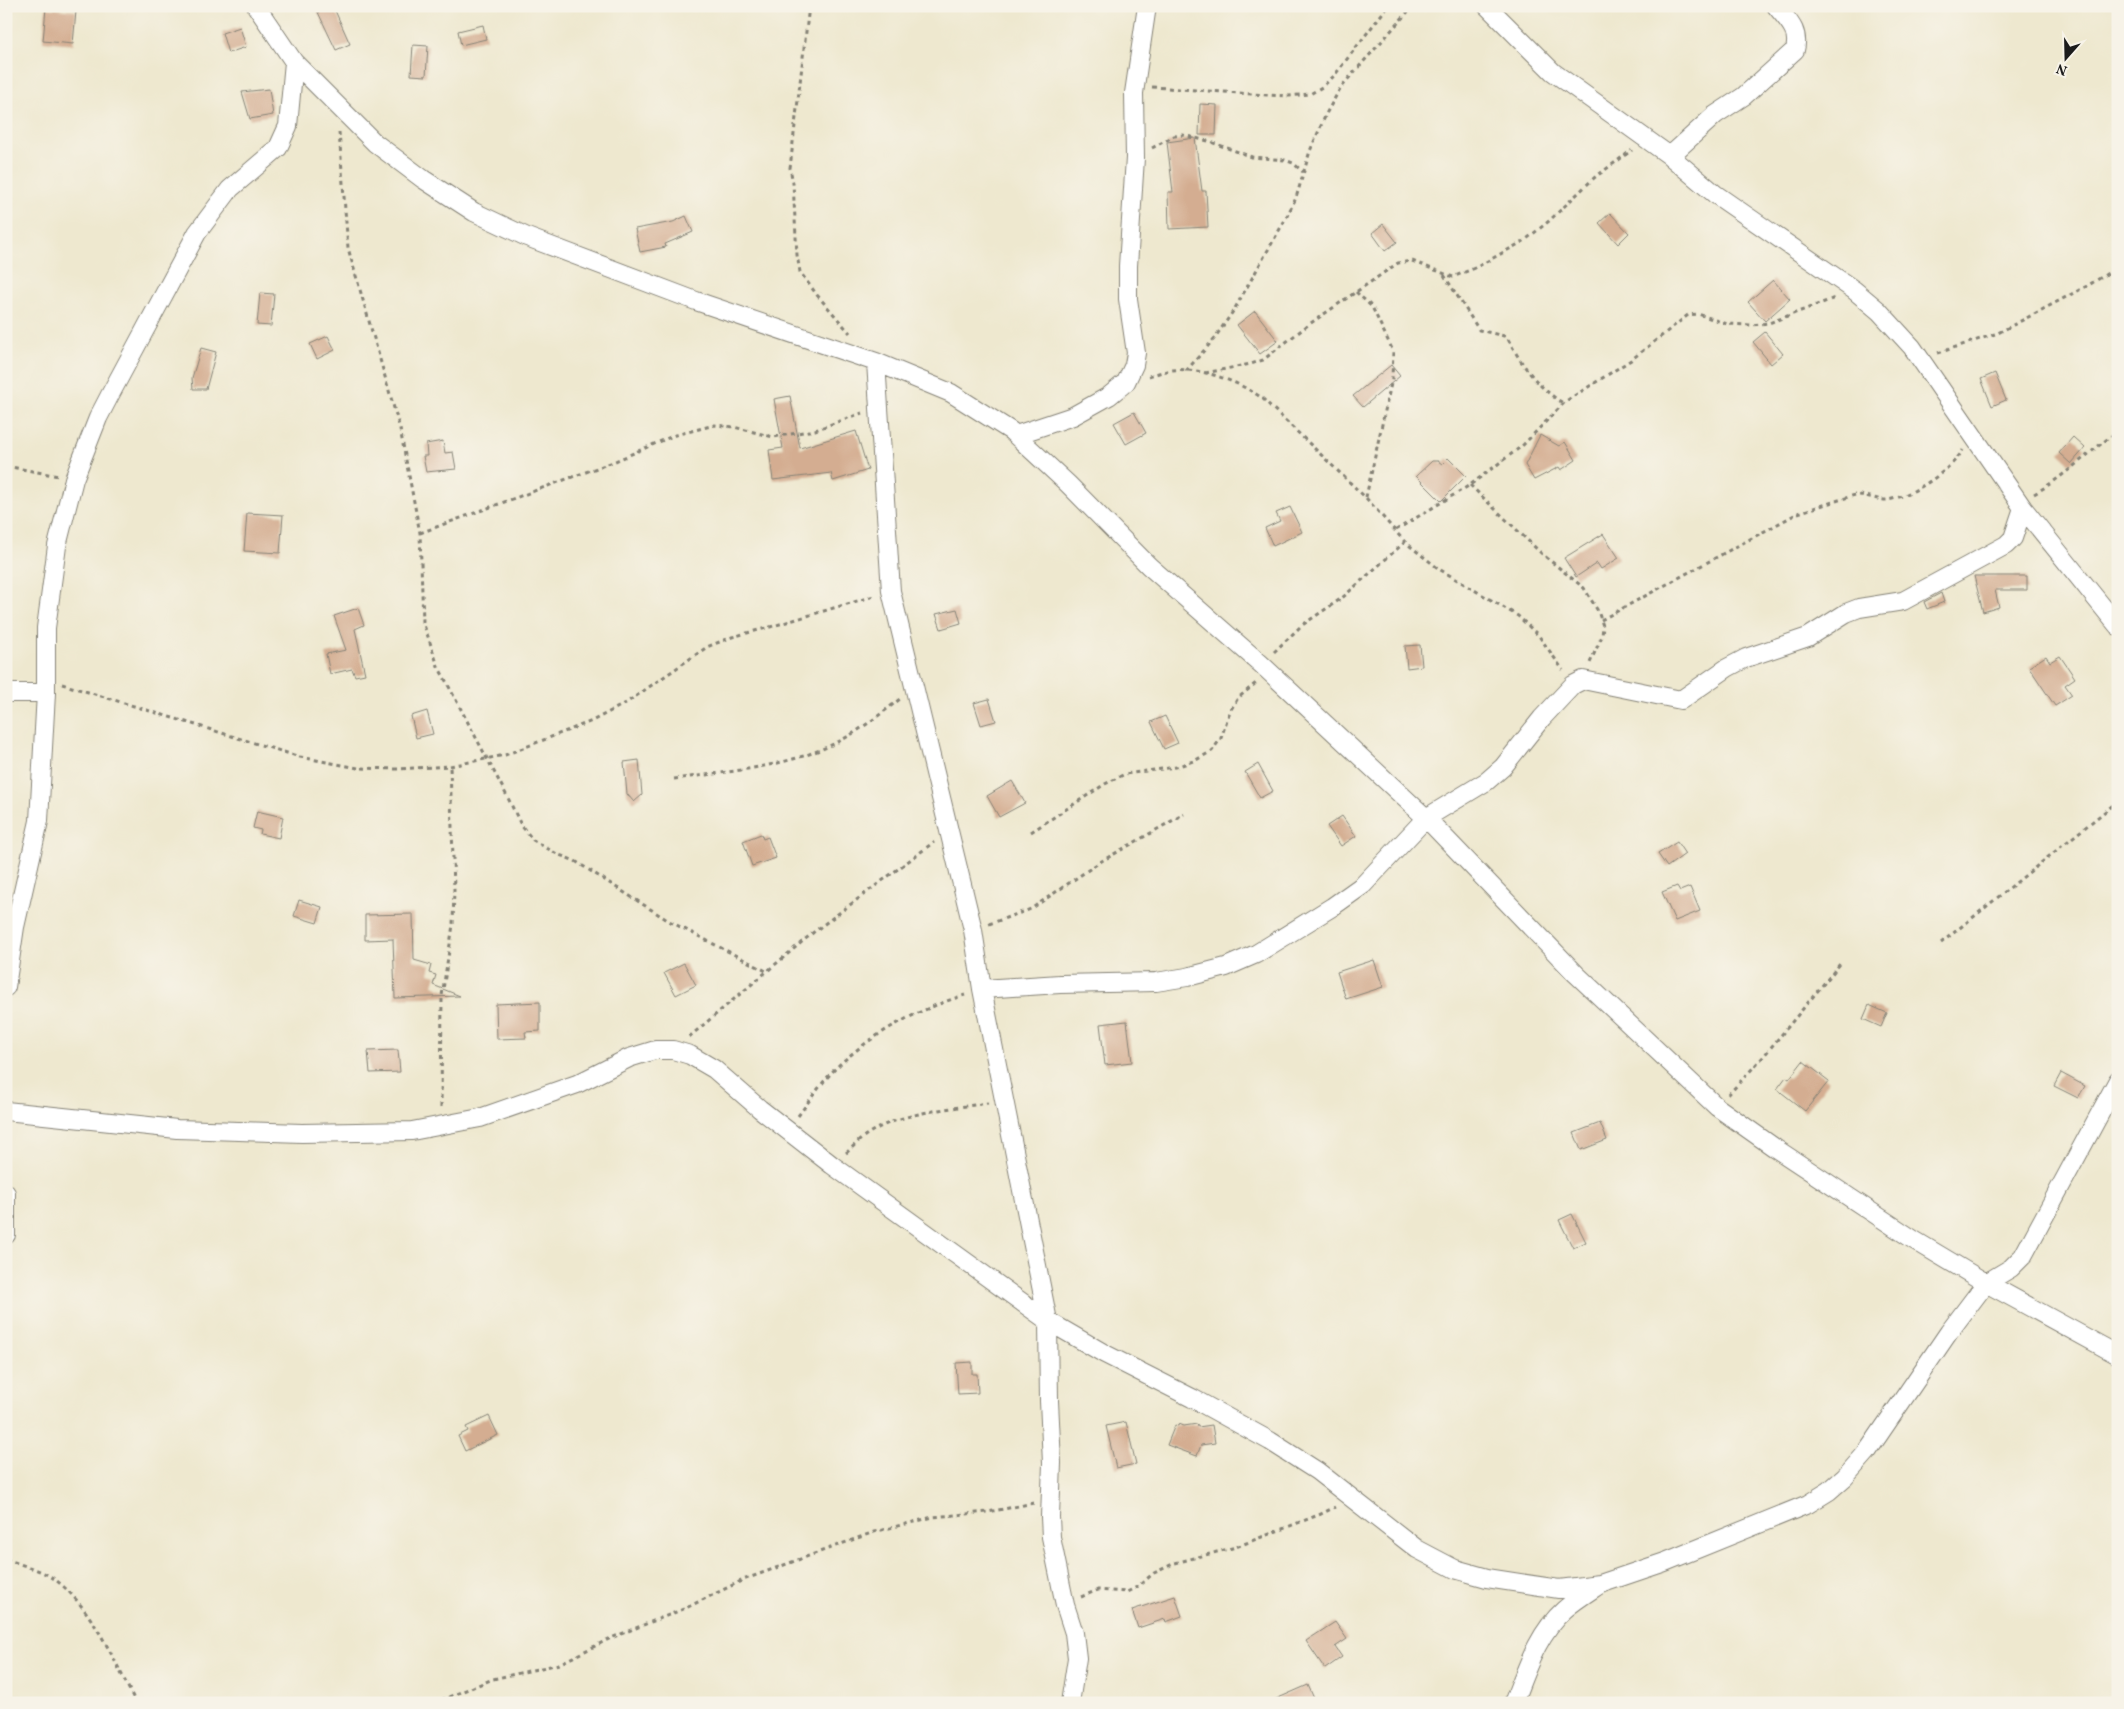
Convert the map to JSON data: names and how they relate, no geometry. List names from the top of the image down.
{
  "north": "bottom"
}
